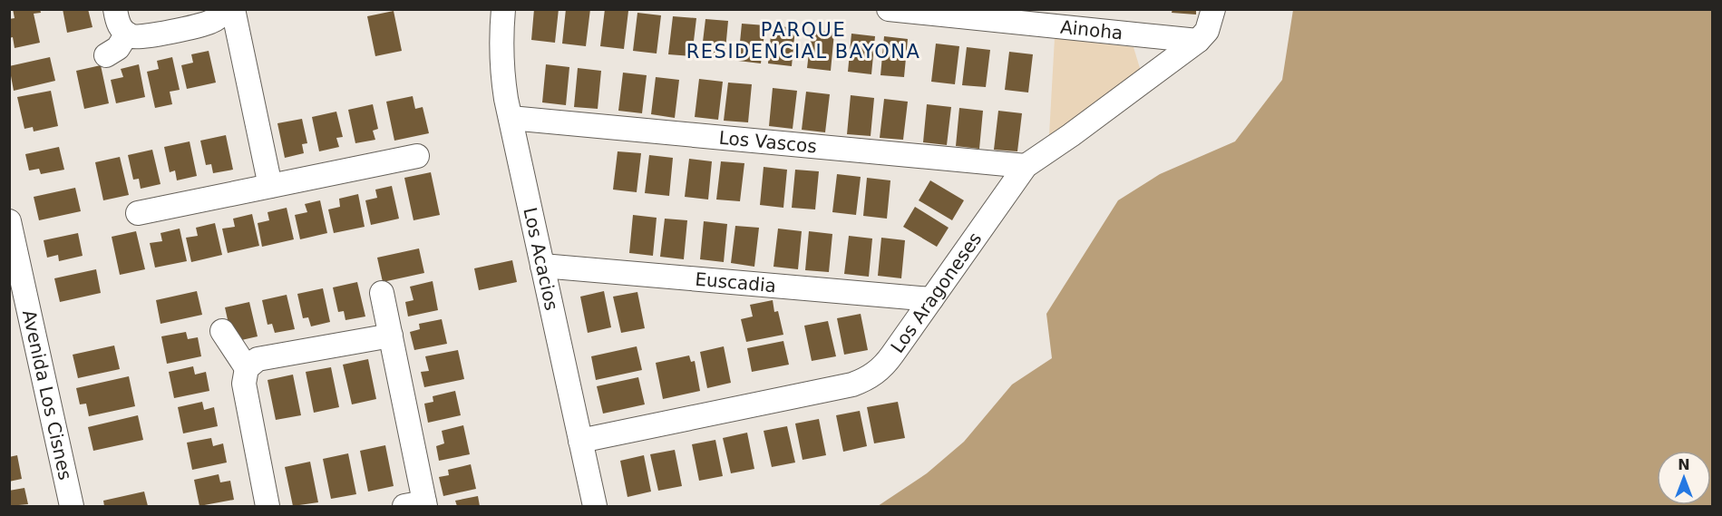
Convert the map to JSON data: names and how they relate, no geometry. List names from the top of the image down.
{
  "streets": {
    "street": [
      "Ainoha",
      "Los Vascos",
      "Los Acacios",
      "Euscadia",
      "Los Aragoneses",
      "Avenida Los Cisnes"
    ]
  },
  "crossings": [
    ["Ainoha", "Los Aragoneses"],
    ["Los Vascos", "Los Acacios"],
    ["Los Vascos", "Los Aragoneses"],
    ["Los Acacios", "Euscadia"],
    ["Los Acacios", "Los Aragoneses"],
    ["Euscadia", "Los Aragoneses"]
  ],
  "districts": ["PARQUE RESIDENCIAL BAYONA"],
  "north": "top"
}
